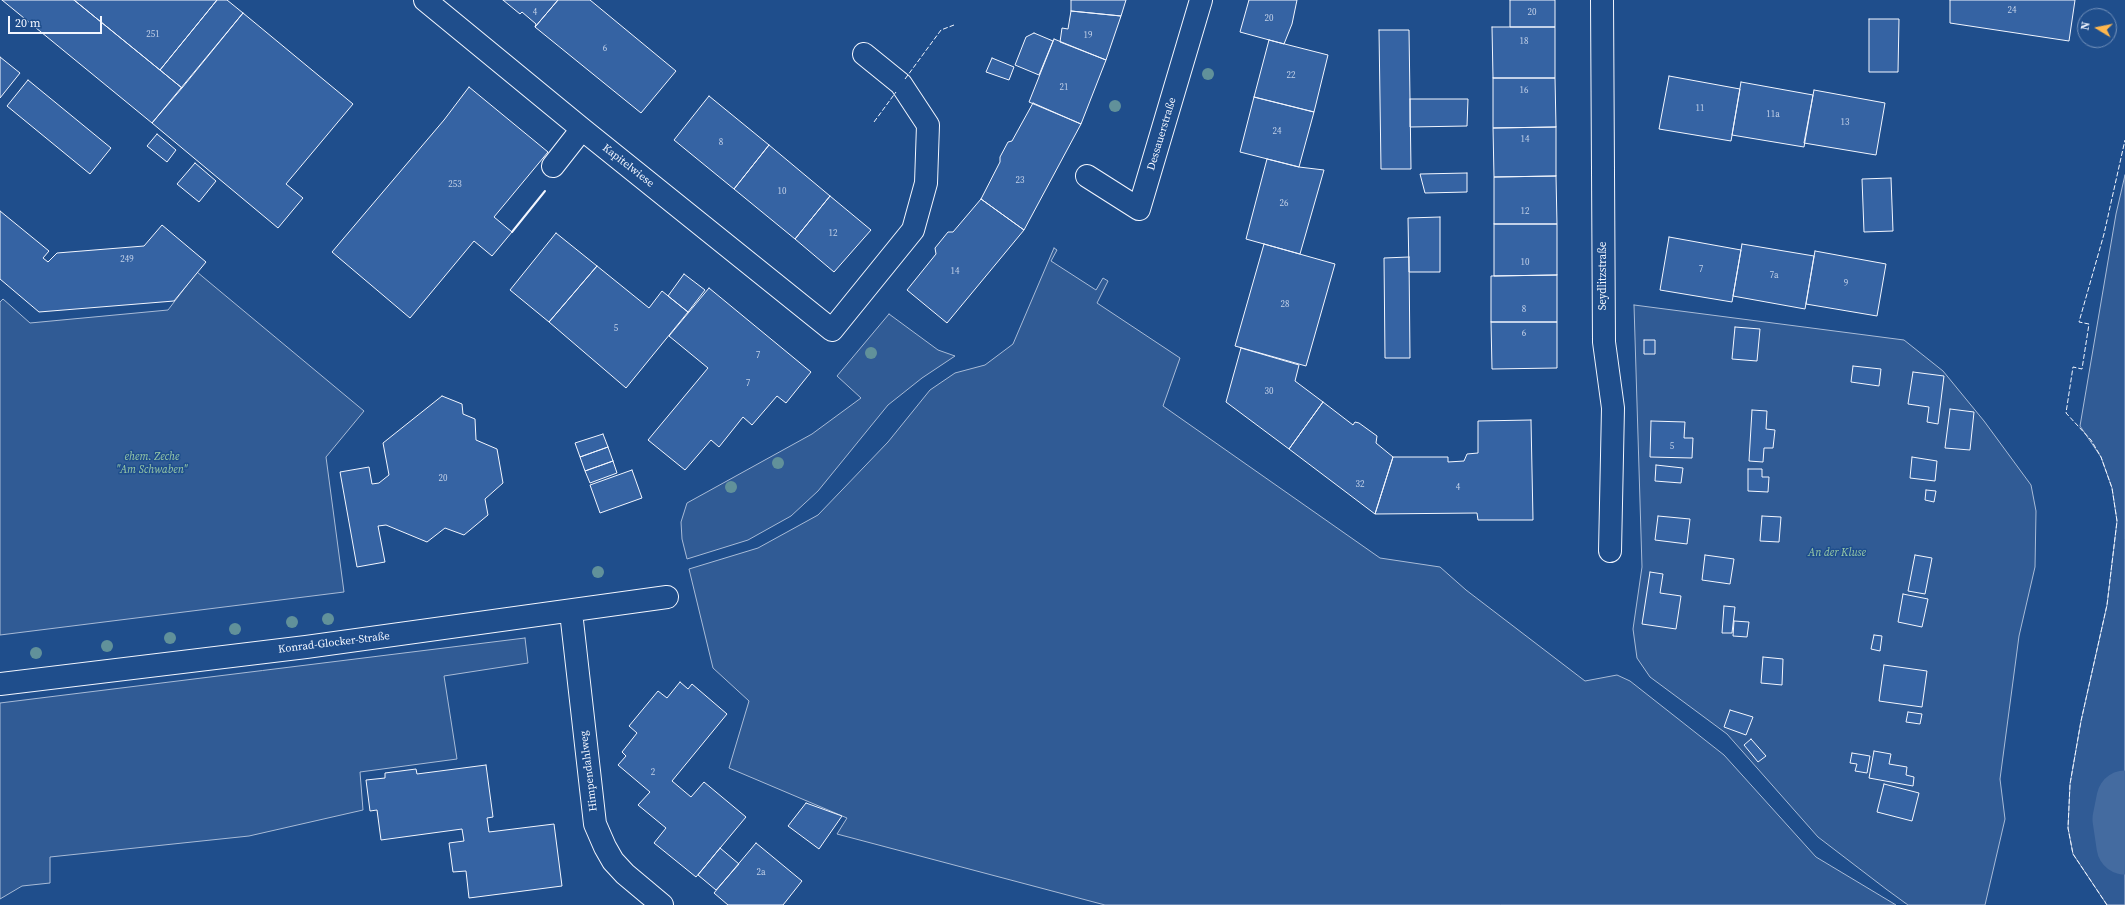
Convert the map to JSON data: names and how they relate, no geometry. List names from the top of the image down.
{
  "streets": {
    "street": [
      "Dessauerstraße",
      "Kapitelwiese",
      "Seydlitzstraße",
      "Konrad-Glocker-Straße",
      "Himpendahlweg"
    ]
  },
  "crossings": [
    ["Konrad-Glocker-Straße", "Himpendahlweg"]
  ],
  "parks": ["ehem. Zeche \"Am Schwaben\"", "An der Kluse"],
  "house_numbers": [
    "24",
    "4",
    "20",
    "20",
    "251",
    "19",
    "18",
    "6",
    "22",
    "21",
    "16",
    "11",
    "11a",
    "13",
    "24",
    "14",
    "8",
    "23",
    "253",
    "10",
    "26",
    "12",
    "12",
    "249",
    "10",
    "7",
    "14",
    "7a",
    "9",
    "28",
    "8",
    "5",
    "6",
    "7",
    "7",
    "30",
    "5",
    "20",
    "32",
    "4",
    "2",
    "2a"
  ],
  "scale_bar": "20 m",
  "north": "left"
}
